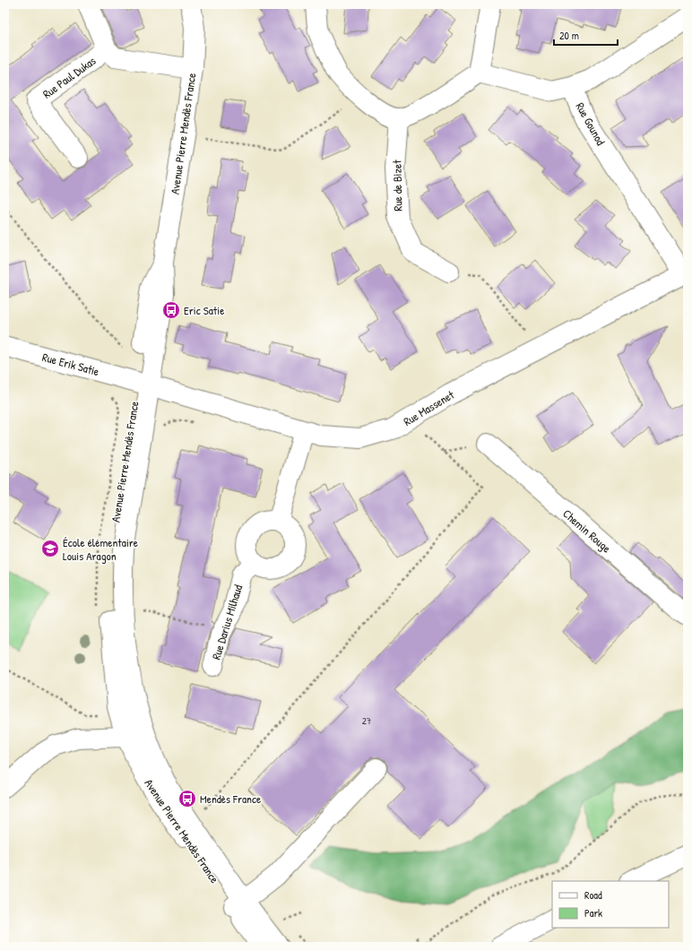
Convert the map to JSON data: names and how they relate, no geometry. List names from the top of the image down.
{
  "streets": {
    "street": [
      "Rue Paul Dukas",
      "Rue Gounod",
      "Avenue Pierre Mendès France",
      "Rue de Bizet",
      "Rue Erik Satie",
      "Rue Massenet",
      "Chemin Rouge",
      "Rue Darius Milhaud"
    ]
  },
  "crossings": [
    ["Rue Paul Dukas", "Avenue Pierre Mendès France"],
    ["Rue Gounod", "Rue Massenet"],
    ["Avenue Pierre Mendès France", "Rue Erik Satie"],
    ["Avenue Pierre Mendès France", "Rue Massenet"],
    ["Rue Erik Satie", "Rue Massenet"]
  ],
  "places": {
    "bus stop": ["Eric Satie", "Mendès France"],
    "school or university": ["École élémentaire Louis Aragon"]
  },
  "house_numbers": ["27"],
  "legend": ["Road", "Park"],
  "scale_bar": "20 m"
}
